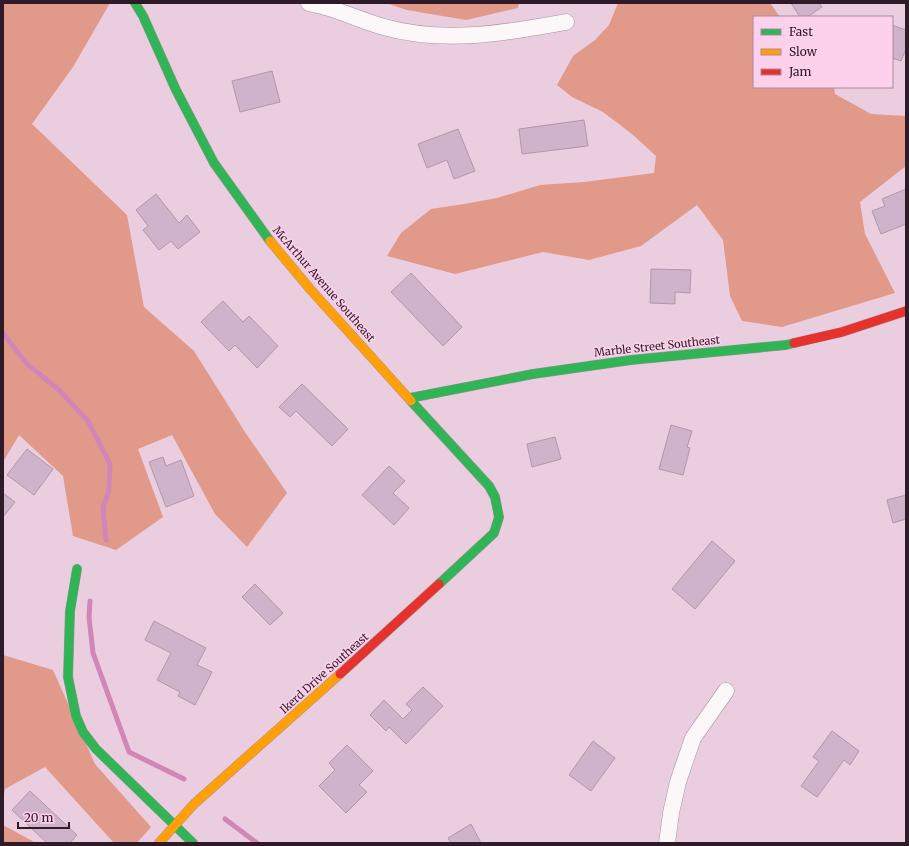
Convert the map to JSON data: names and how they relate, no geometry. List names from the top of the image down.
{
  "streets": {
    "street": ["McArthur Avenue Southeast", "Marble Street Southeast", "Ikerd Drive Southeast"]
  },
  "crossings": [
    ["McArthur Avenue Southeast", "Marble Street Southeast"],
    ["McArthur Avenue Southeast", "Ikerd Drive Southeast"]
  ],
  "legend": ["Fast", "Slow", "Jam"],
  "scale_bar": "20 m"
}
